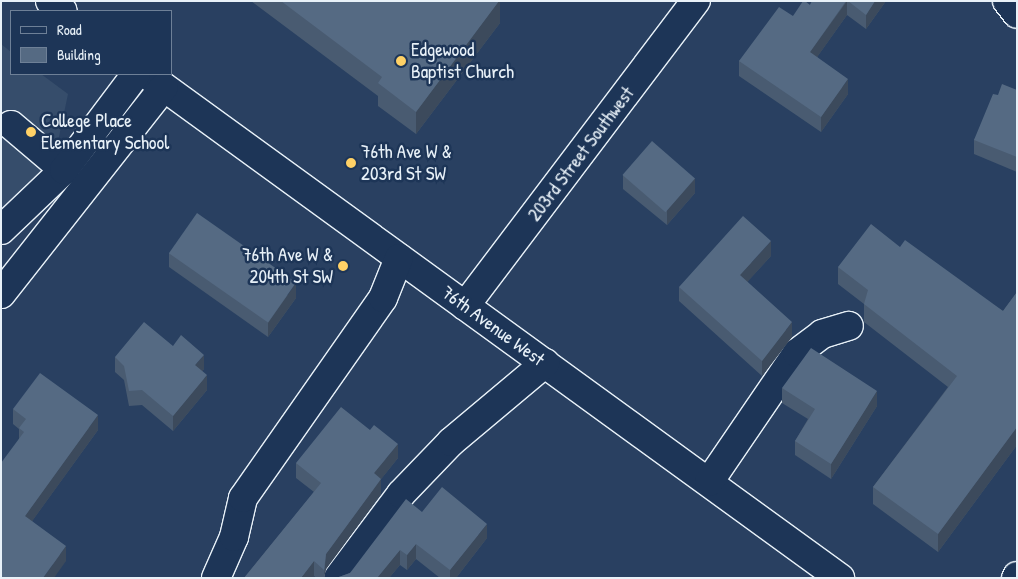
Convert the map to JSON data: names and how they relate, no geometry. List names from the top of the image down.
{
  "streets": {
    "street": ["203rd Street Southwest", "76th Avenue West"]
  },
  "crossings": [
    ["203rd Street Southwest", "76th Avenue West"]
  ],
  "places": [
    "Edgewood Baptist Church",
    "College Place Elementary School",
    "76th Ave W & 203rd St SW",
    "76th Ave W & 204th St SW"
  ],
  "legend": ["Road", "Building"]
}
